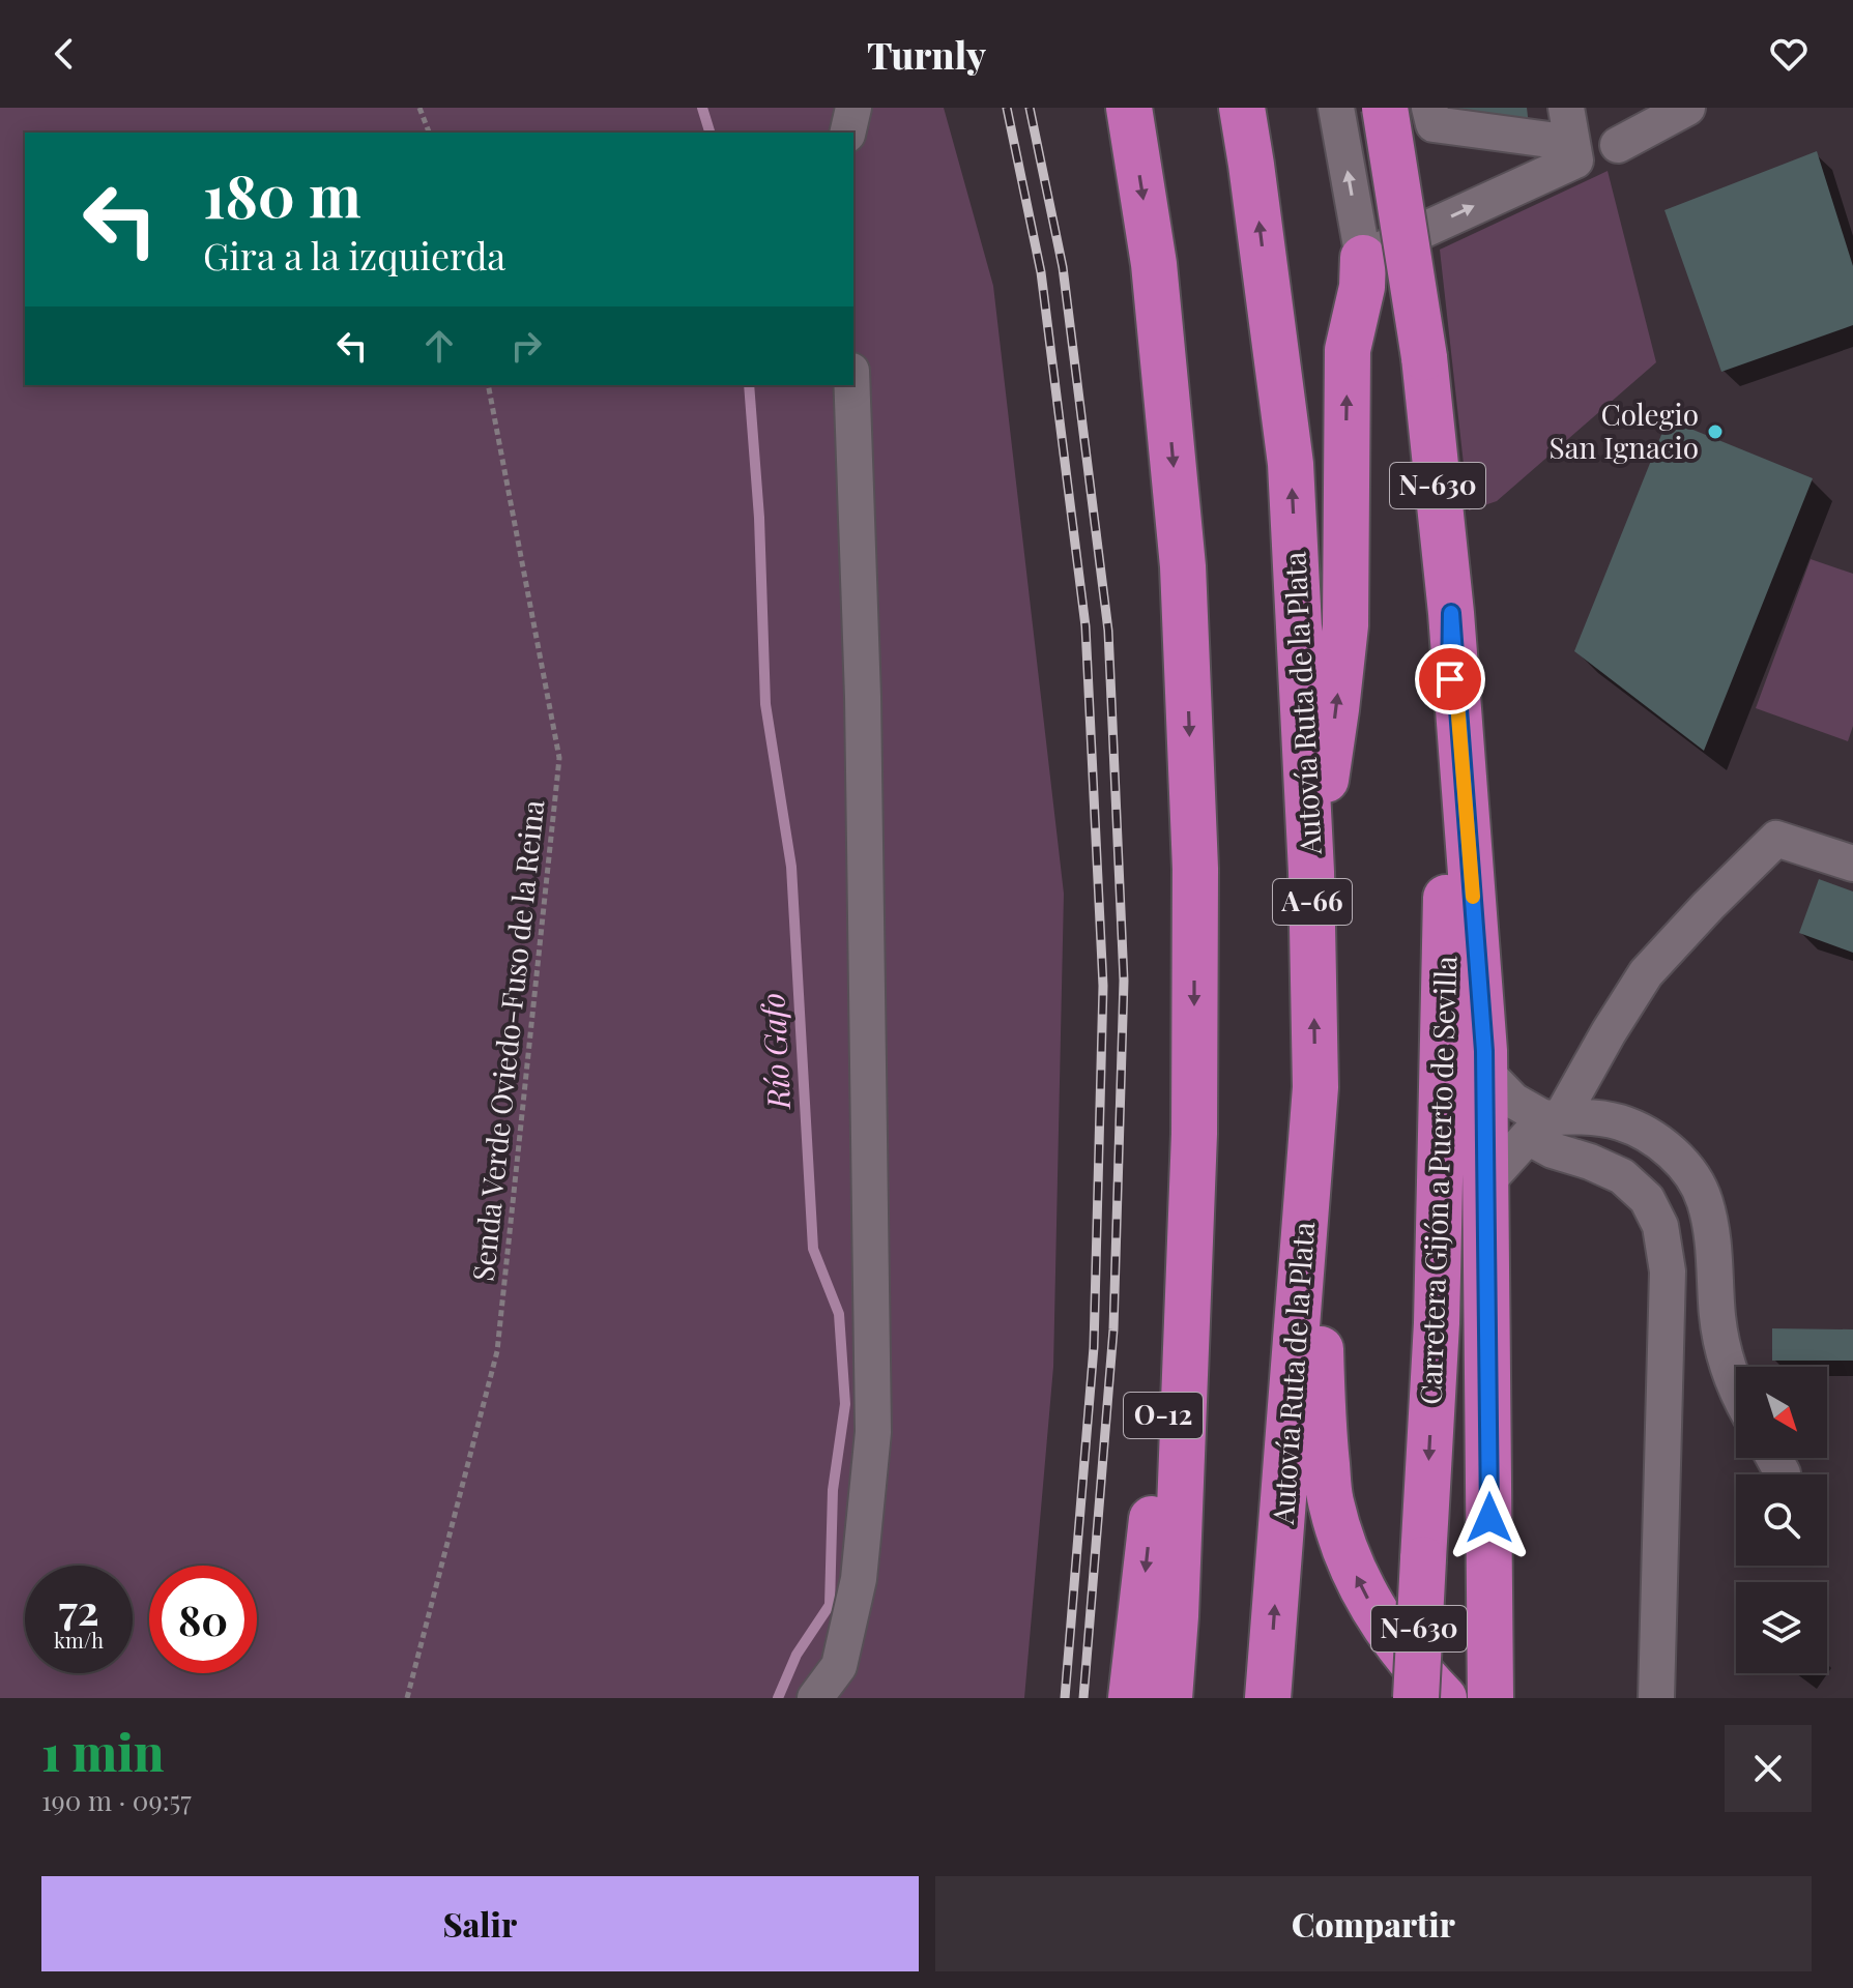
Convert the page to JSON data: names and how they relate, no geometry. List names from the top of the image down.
{
  "streets": {
    "highway": [
      "N-630",
      "Autovía Ruta de la Plata",
      "A-66",
      "Carretera Gijón a Puerto de Sevilla",
      "O-12"
    ],
    "path": ["Senda Verde Oviedo-Fuso de la Reina"]
  },
  "water": ["Río Gafo"],
  "places": ["Colegio San Ignacio"],
  "north": "bottom right",
  "page": {
    "header": "Turnly",
    "turn": ["180 m", "Gira a la izquierda"],
    "speed": "72 km/h",
    "limit": "80",
    "heading": ["1 min", "190 m · 09:57"],
    "buttons": ["Salir", "Compartir"]
  }
}
